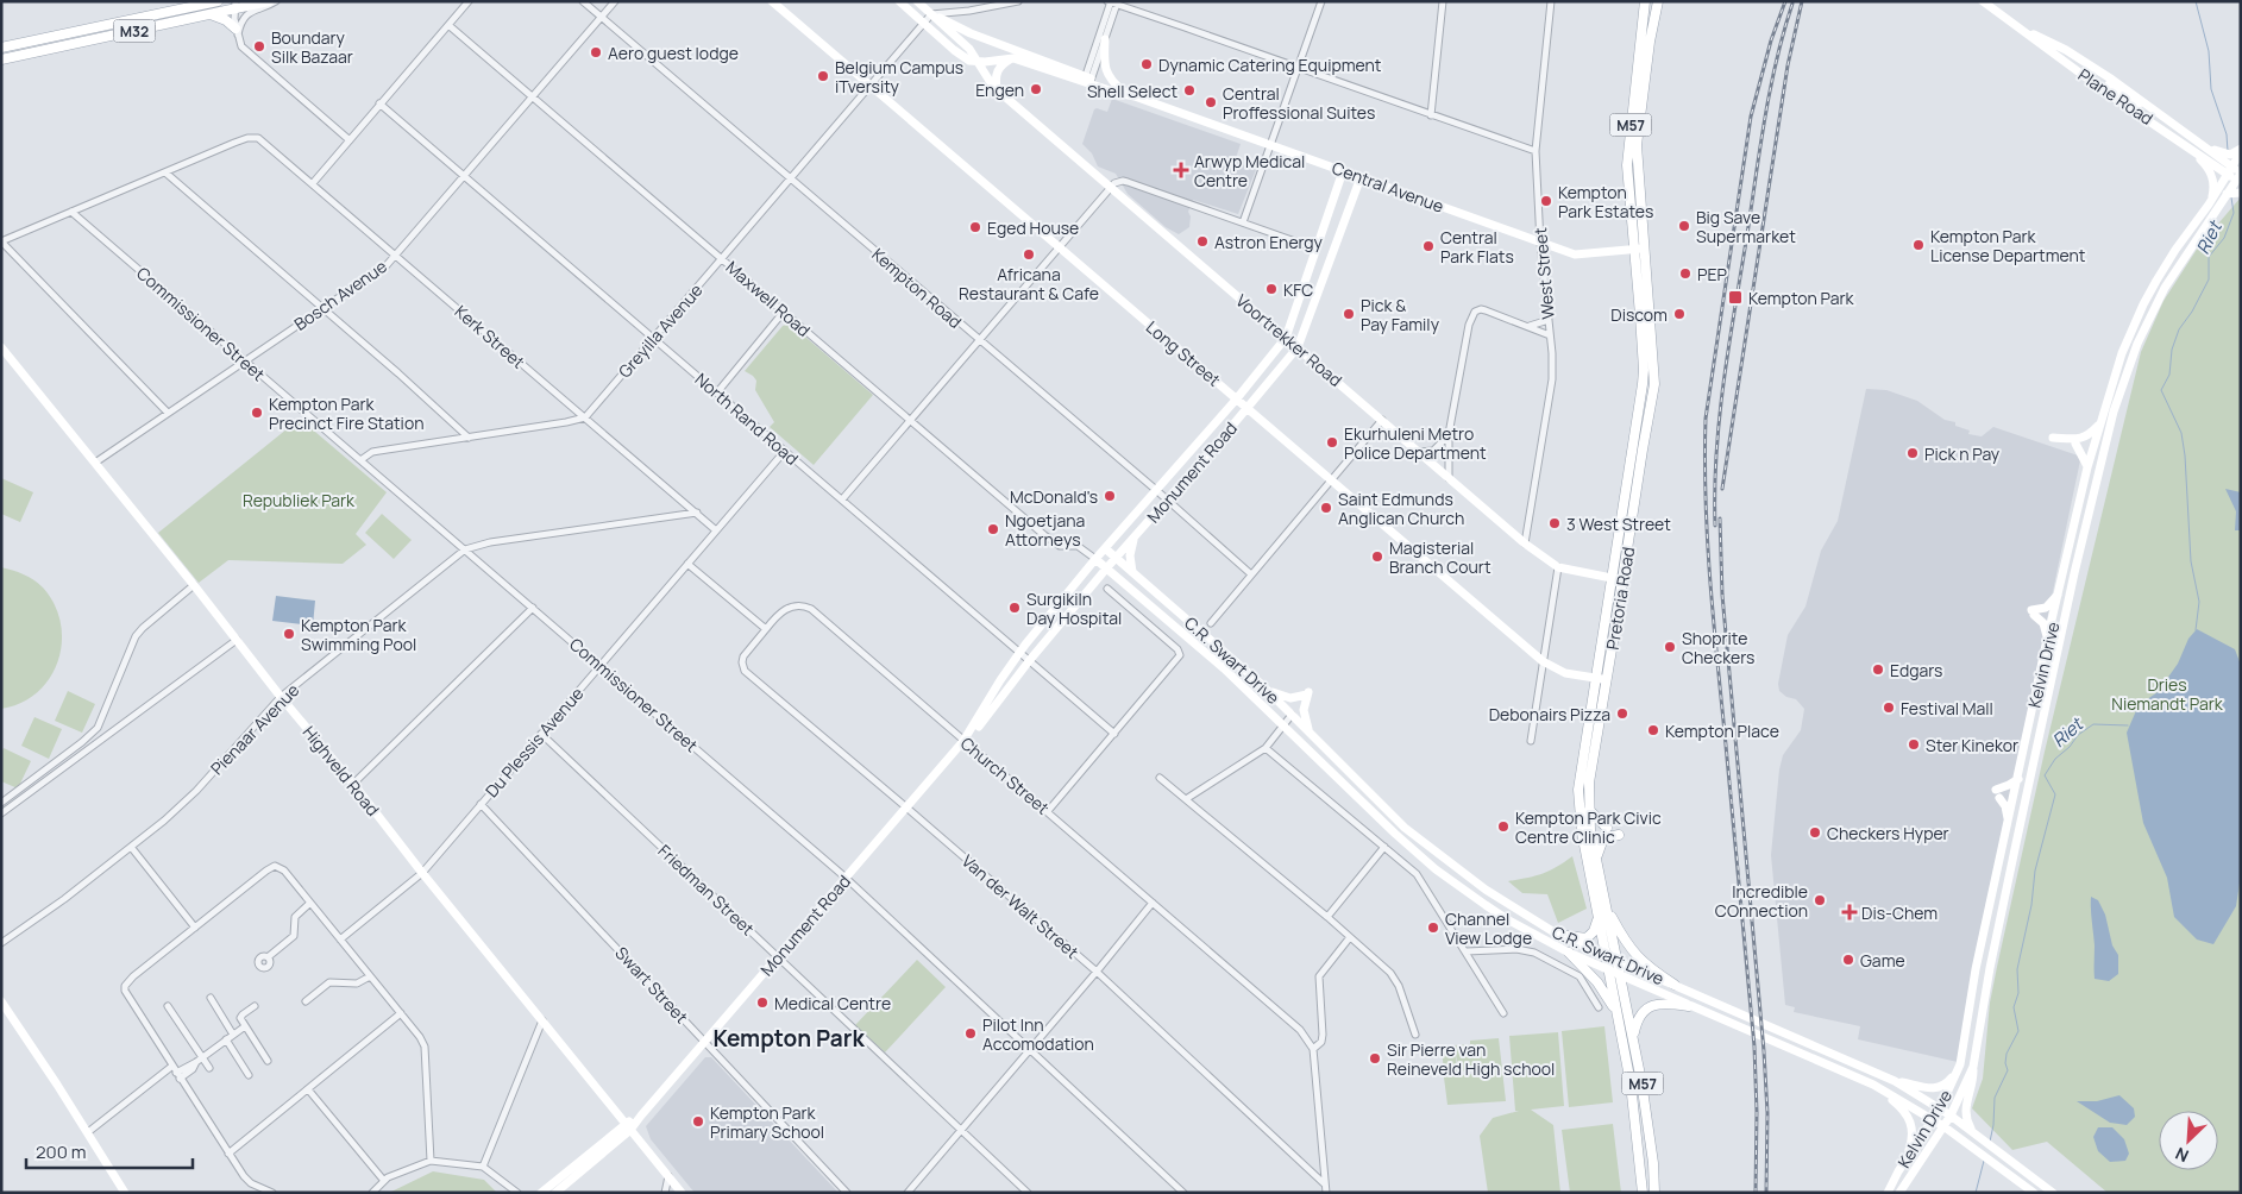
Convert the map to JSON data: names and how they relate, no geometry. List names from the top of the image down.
{
  "streets": {
    "main road": [
      "M32",
      "Plane Road",
      "M57",
      "Central Avenue",
      "Voortrekker Road",
      "Long Street",
      "Monument Road",
      "Pretoria Road",
      "C.R. Swart Drive",
      "Kelvin Drive",
      "Highveld Road"
    ],
    "street": [
      "West Street",
      "Kempton Road",
      "Bosch Avenue",
      "Maxwell Road",
      "Commissioner Street",
      "Greyilla Avenue",
      "Kerk Street",
      "North Rand Road",
      "Pienaar Avenue",
      "Du Plessis Avenue",
      "Church Street",
      "Friedman Street",
      "Van der Walt Street",
      "Swart Street"
    ]
  },
  "crossings": [
    ["Plane Road", "Kelvin Drive"],
    ["Central Avenue", "West Street"],
    ["Central Avenue", "Greyilla Avenue"],
    ["Central Avenue", "Voortrekker Road"],
    ["Central Avenue", "Monument Road"],
    ["Central Avenue", "Pretoria Road"],
    ["West Street", "Voortrekker Road"],
    ["Kempton Road", "Bosch Avenue"],
    ["Kempton Road", "Greyilla Avenue"],
    ["Kempton Road", "Monument Road"],
    ["Bosch Avenue", "Maxwell Road"],
    ["Bosch Avenue", "Commissioner Street"],
    ["Bosch Avenue", "Kerk Street"],
    ["Bosch Avenue", "North Rand Road"],
    ["Bosch Avenue", "Highveld Road"],
    ["Maxwell Road", "Greyilla Avenue"],
    ["Maxwell Road", "Monument Road"],
    ["Maxwell Road", "C.R. Swart Drive"],
    ["Commissioner Street", "Monument Road"],
    ["Commissioner Street", "Pienaar Avenue"],
    ["Commissioner Street", "Du Plessis Avenue"],
    ["Greyilla Avenue", "Kerk Street"],
    ["Greyilla Avenue", "Voortrekker Road"],
    ["Greyilla Avenue", "Long Street"],
    ["Greyilla Avenue", "North Rand Road"],
    ["Kerk Street", "Pienaar Avenue"],
    ["Kerk Street", "Du Plessis Avenue"],
    ["Voortrekker Road", "Monument Road"],
    ["Voortrekker Road", "Pretoria Road"],
    ["Long Street", "Monument Road"],
    ["Long Street", "Pretoria Road"],
    ["North Rand Road", "Monument Road"],
    ["North Rand Road", "Du Plessis Avenue"],
    ["Monument Road", "C.R. Swart Drive"],
    ["Monument Road", "Highveld Road"],
    ["Monument Road", "Church Street"],
    ["Monument Road", "Friedman Street"],
    ["Monument Road", "Van der Walt Street"],
    ["Monument Road", "Swart Street"],
    ["Pretoria Road", "C.R. Swart Drive"],
    ["C.R. Swart Drive", "Kelvin Drive"],
    ["Pienaar Avenue", "Highveld Road"],
    ["Du Plessis Avenue", "Highveld Road"],
    ["Du Plessis Avenue", "Friedman Street"],
    ["Du Plessis Avenue", "Swart Street"],
    ["Church Street", "Van der Walt Street"]
  ],
  "districts": ["Kempton Park"],
  "water": ["Riet"],
  "parks": ["Republiek Park", "Dries Niemandt Park"],
  "places": {
    "other": [
      "Boundary Silk Bazaar",
      "Aero guest lodge",
      "Dynamic Catering Equipment",
      "Belgium Campus iTversity",
      "Engen",
      "Shell Select",
      "Central Proffessional Suites",
      "Kempton Park Estates",
      "Big Save Supermarket",
      "Eged House",
      "Astron Energy",
      "Kempton Park License Department",
      "Central Park Flats",
      "Africana Restaurant & Cafe",
      "PEP",
      "KFC",
      "Pick & Pay Family",
      "Discom",
      "Kempton Park Precinct Fire Station",
      "Ekurhuleni Metro Police Department",
      "Pick n Pay",
      "McDonald's",
      "Saint Edmunds Anglican Church",
      "3 West Street",
      "Ngoetjana Attorneys",
      "Magisterial Branch Court",
      "Surgikiln Day Hospital",
      "Kempton Park Swimming Pool",
      "Shoprite Checkers",
      "Edgars",
      "Festival Mall",
      "Debonairs Pizza",
      "Kempton Place",
      "Ster Kinekor",
      "Kempton Park Civic Centre Clinic",
      "Checkers Hyper",
      "Incredible COnnection",
      "Channel View Lodge",
      "Game",
      "Medical Centre",
      "Pilot Inn Accomodation",
      "Sir Pierre van Reineveld High school",
      "Kempton Park Primary School"
    ],
    "health": ["Arwyp Medical Centre", "Dis-Chem"],
    "transit": ["Kempton Park"]
  },
  "scale_bar": "200 m",
  "north": "bottom left"
}
